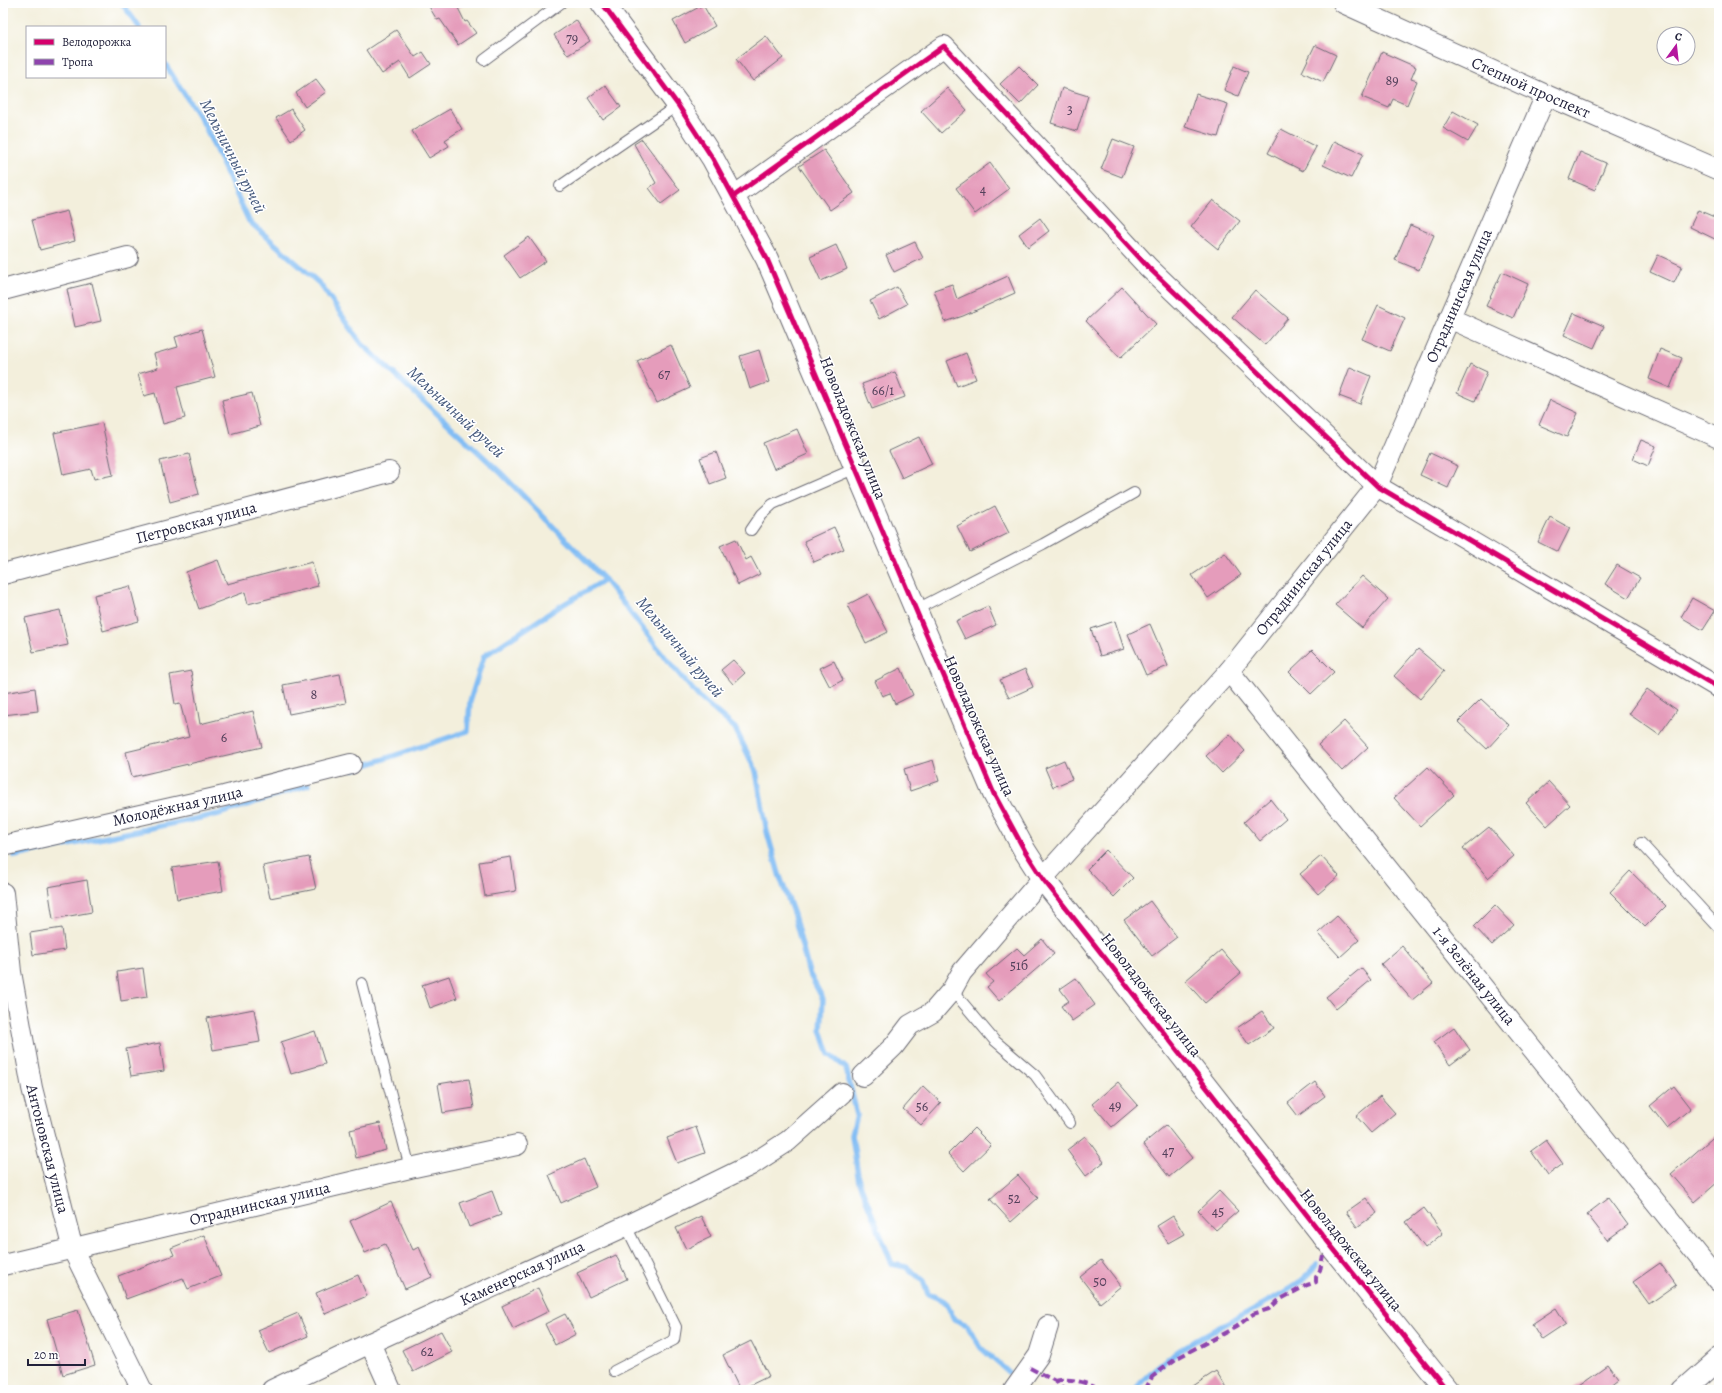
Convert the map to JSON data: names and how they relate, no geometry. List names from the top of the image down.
{
  "streets": {
    "street": [
      "Степной проспект",
      "Отраднинская улица",
      "Новоладожская улица",
      "Петровская улица",
      "Молодёжная улица",
      "1-я Зелёная улица",
      "Антоновская улица",
      "Каменерская улица"
    ]
  },
  "crossings": [
    ["Степной проспект", "Отраднинская улица"],
    ["Отраднинская улица", "Новоладожская улица"],
    ["Отраднинская улица", "1-я Зелёная улица"],
    ["Отраднинская улица", "Антоновская улица"]
  ],
  "water": ["Мельничный ручей"],
  "house_numbers": [
    "79",
    "89",
    "3",
    "4",
    "67",
    "66/1",
    "8",
    "6",
    "51б",
    "49",
    "56",
    "47",
    "52",
    "45",
    "50",
    "62"
  ],
  "legend": ["Велодорожка", "Тропа"],
  "scale_bar": "20 m",
  "north": "top"
}
